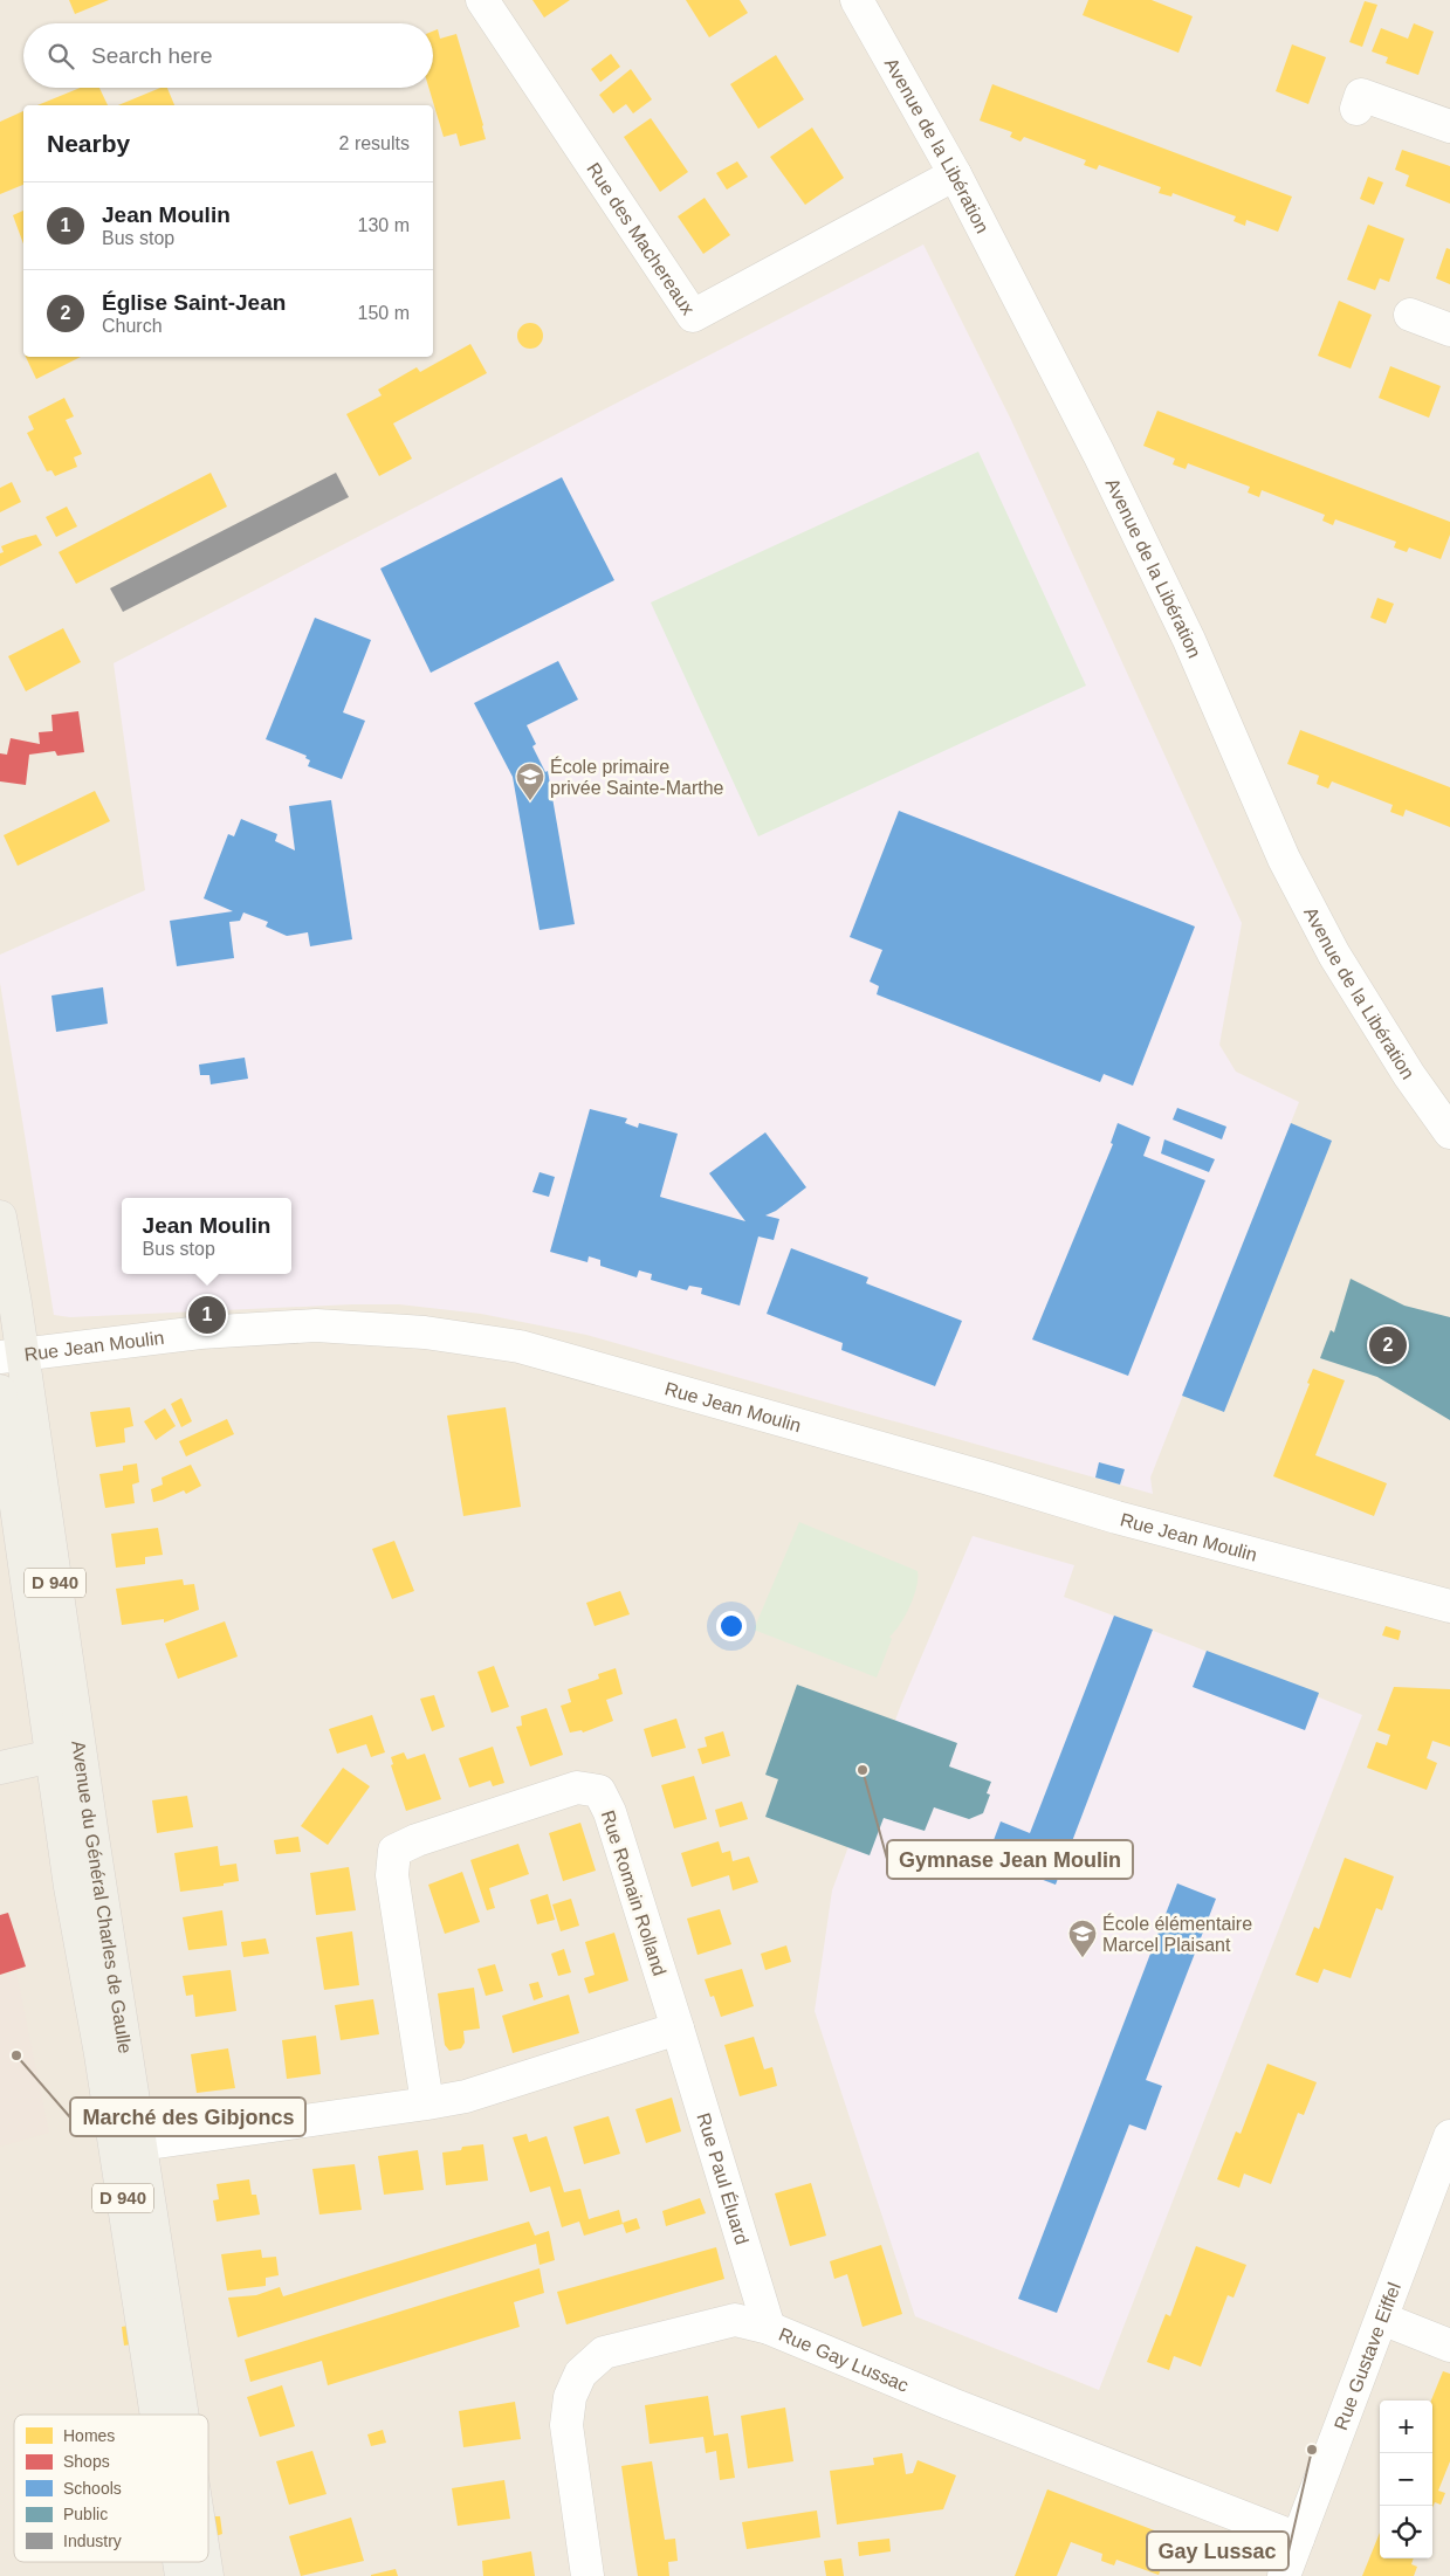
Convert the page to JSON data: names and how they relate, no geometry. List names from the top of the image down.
{
  "streets": {
    "main road": ["D 940", "Avenue du Général Charles de Gaulle"],
    "street": [
      "Avenue de la Libération",
      "Rue des Machereaux",
      "Rue Jean Moulin",
      "Rue Romain Rolland",
      "Rue Paul Éluard",
      "Rue Gustave Eiffel",
      "Rue Gay Lussac"
    ]
  },
  "crossings": [
    ["Avenue de la Libération", "Rue des Machereaux"],
    ["Rue Jean Moulin", "Avenue du Général Charles de Gaulle"],
    ["Rue Romain Rolland", "Rue Paul Éluard"],
    ["Rue Paul Éluard", "Rue Gay Lussac"],
    ["Rue Gustave Eiffel", "Rue Gay Lussac"]
  ],
  "places": {
    "school or university": ["École primaire privée Sainte-Marthe", "École élémentaire Marcel Plaisant"],
    "other": ["Gymnase Jean Moulin", "Marché des Gibjoncs", "Gay Lussac"]
  },
  "legend": [
    "Homes",
    "Shops",
    "Schools",
    "Public",
    "Industry"
  ],
  "page": {
    "search": "Search here",
    "heading": ["Nearby", "2 results"],
    "list": [
      {
        "mark": "1",
        "name": "Jean Moulin",
        "note": "Bus stop",
        "value": "130 m"
      },
      {
        "mark": "2",
        "name": "Église Saint-Jean",
        "note": "Church",
        "value": "150 m"
      }
    ],
    "popup": ["Jean Moulin", "Bus stop"],
    "pins": ["1", "2"],
    "map_buttons": ["+", "−"]
  }
}
